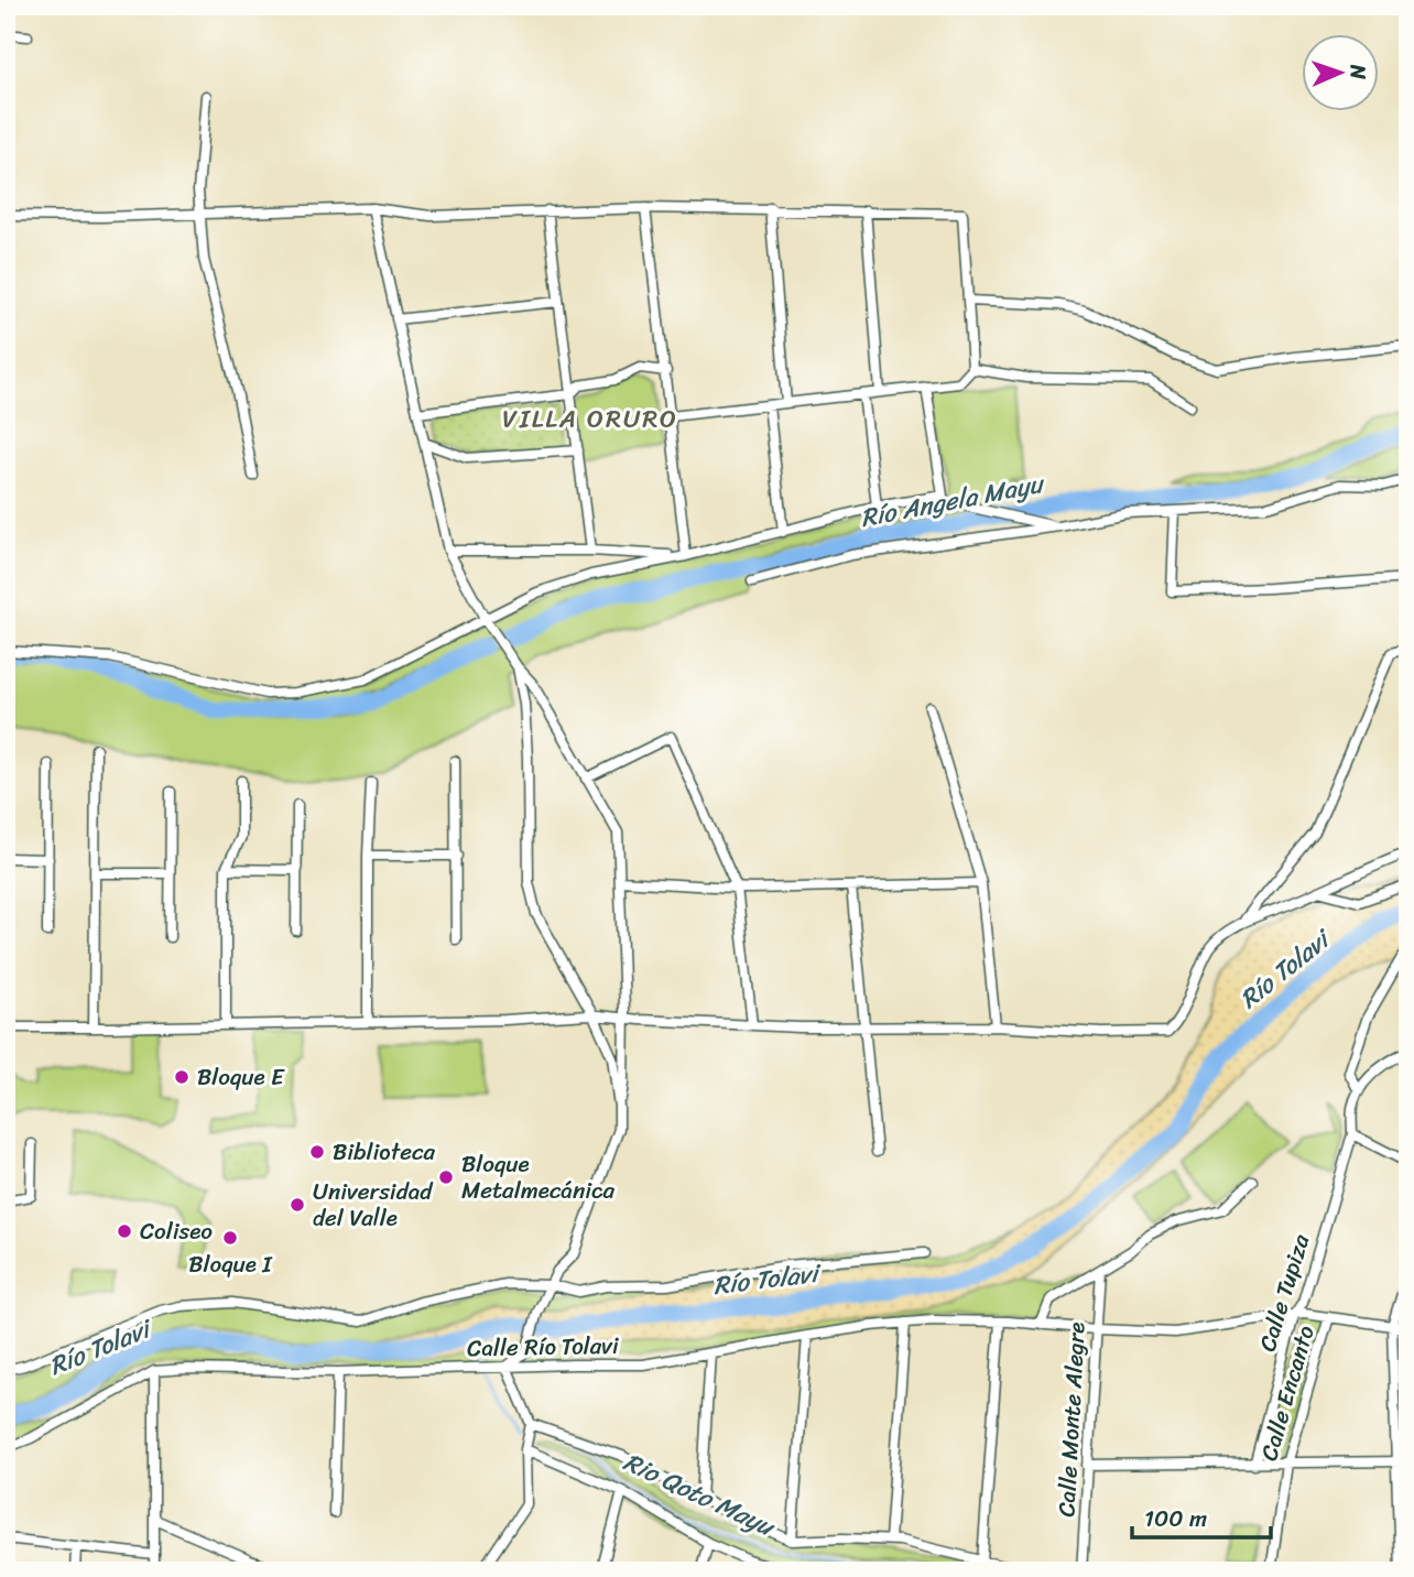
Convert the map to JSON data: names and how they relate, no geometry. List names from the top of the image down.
{
  "streets": {
    "street": [
      "Calle Tupiza",
      "Calle Río Tolavi",
      "Calle Encanto",
      "Calle Monte Alegre"
    ]
  },
  "crossings": [
    ["Calle Tupiza", "Calle Río Tolavi"],
    ["Calle Río Tolavi", "Calle Encanto"],
    ["Calle Río Tolavi", "Calle Monte Alegre"]
  ],
  "districts": ["VILLA ORURO"],
  "water": ["Río Angela Mayu", "Río Tolavi", "Rio Qoto Mayu"],
  "places": [
    "Bloque E",
    "Biblioteca",
    "Bloque Metalmecánica",
    "Universidad del Valle",
    "Coliseo",
    "Bloque I"
  ],
  "scale_bar": "100 m",
  "north": "right"
}
